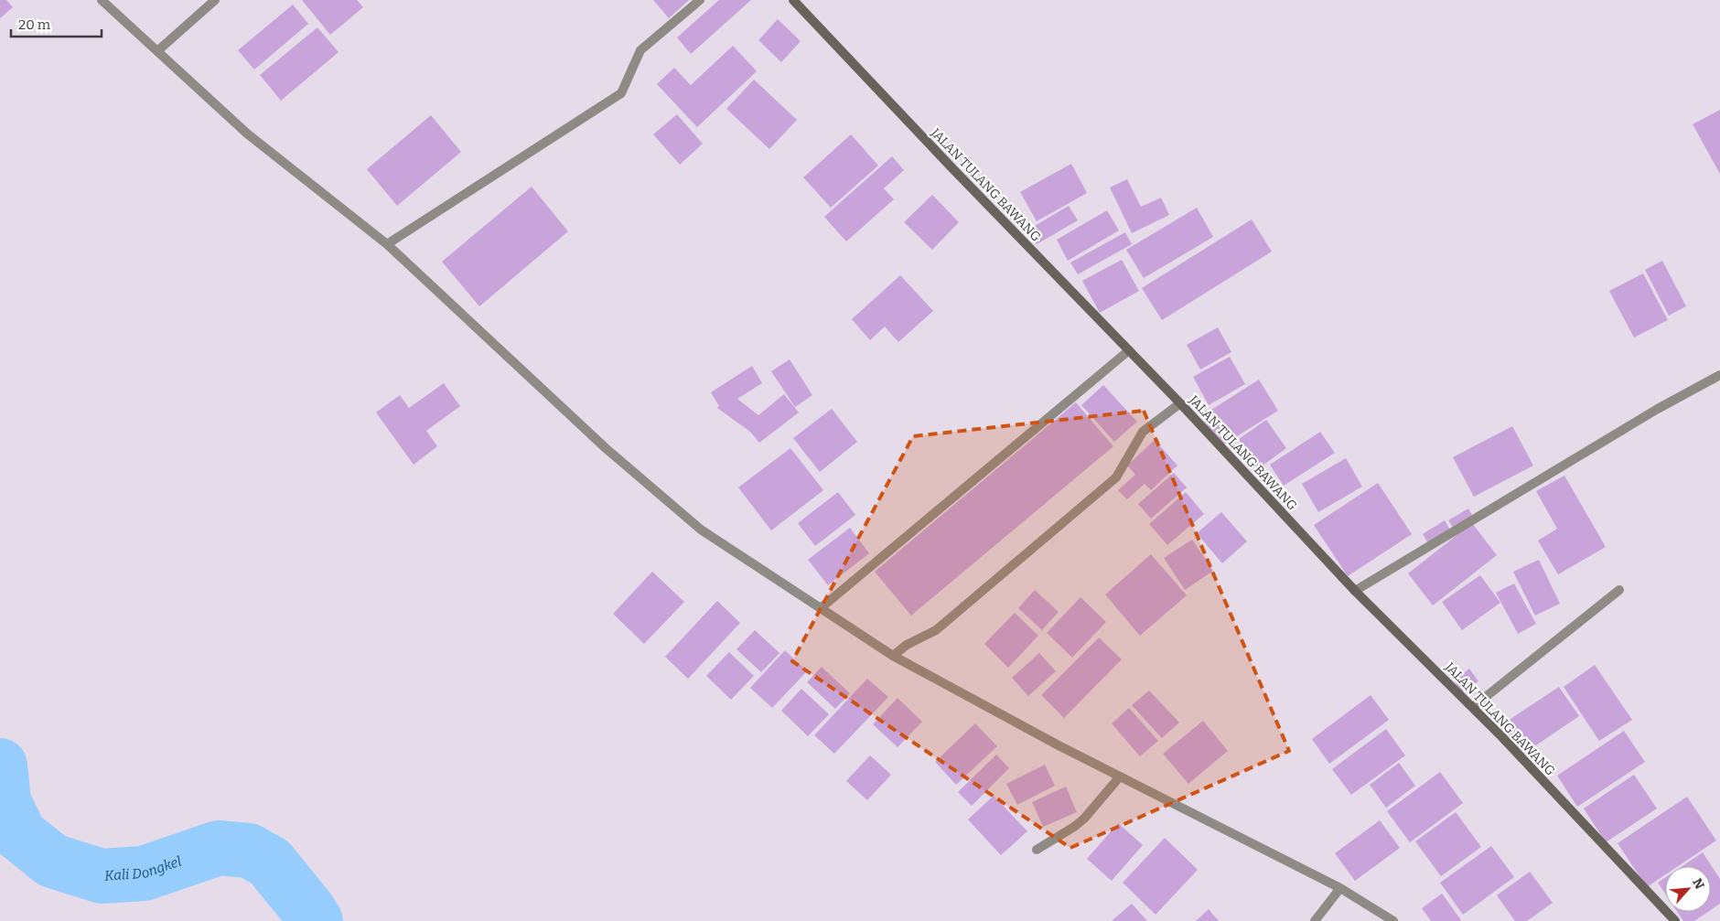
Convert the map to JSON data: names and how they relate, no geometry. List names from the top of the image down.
{
  "streets": {
    "street": ["JALAN TULANG BAWANG"]
  },
  "water": ["Kali Dongkel"],
  "scale_bar": "20 m",
  "north": "top right"
}
